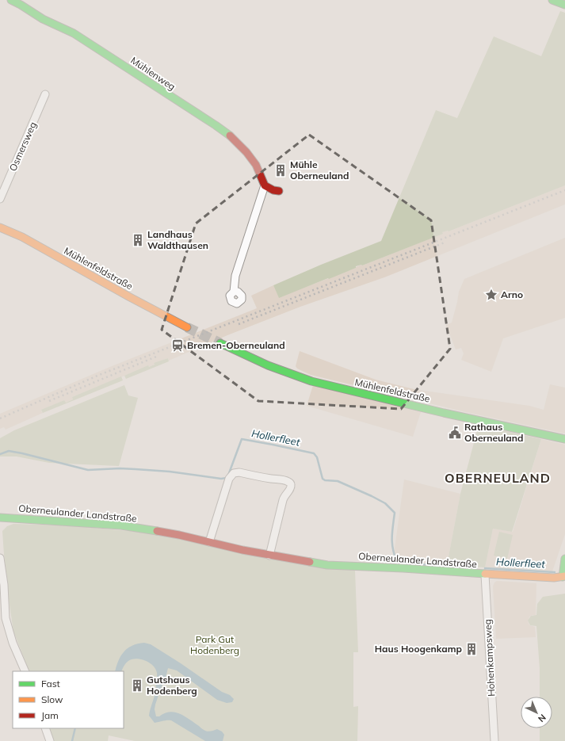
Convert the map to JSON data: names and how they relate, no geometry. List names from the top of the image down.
{
  "streets": {
    "street": [
      "Mühlenweg",
      "Osmersweg",
      "Mühlenfeldstraße",
      "Oberneulander Landstraße",
      "Hohenkampsweg"
    ]
  },
  "crossings": [
    ["Oberneulander Landstraße", "Hohenkampsweg"]
  ],
  "districts": ["OBERNEULAND"],
  "water": ["Hollerfleet"],
  "parks": ["Park Gut Hodenberg"],
  "places": {
    "building": [
      "Mühle Oberneuland",
      "Landhaus Waldthausen",
      "Haus Hoogenkamp",
      "Gutshaus Hodenberg"
    ],
    "place": ["Arno"],
    "station": ["Bremen-Oberneuland"],
    "public building": ["Rathaus Oberneuland"]
  },
  "legend": ["Fast", "Slow", "Jam"],
  "north": "bottom right"
}
